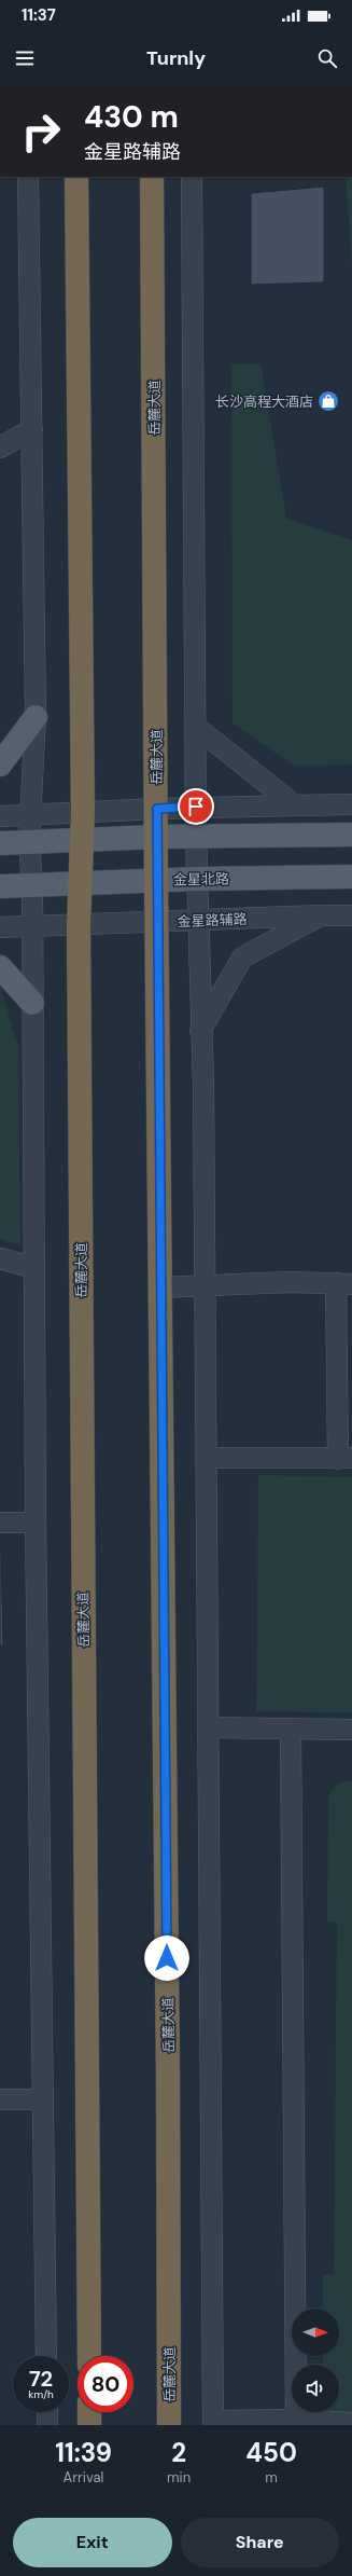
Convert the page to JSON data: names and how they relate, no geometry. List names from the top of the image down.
{
  "streets": {
    "highway": ["岳麓大道"],
    "main road": ["金星北路"],
    "street": ["金星路辅路"]
  },
  "crossings": [
    ["岳麓大道", "金星北路"],
    ["岳麓大道", "金星路辅路"]
  ],
  "places": {
    "shop": ["长沙高程大酒店"]
  },
  "north": "right",
  "page": {
    "status": "11:37",
    "header": "Turnly",
    "turn": ["430 m", "金星路辅路"],
    "speed": "72 km/h",
    "limit": "80",
    "eta": [
      "11:39",
      "Arrival",
      "2",
      "min",
      "450",
      "m"
    ],
    "buttons": ["Exit", "Share"]
  }
}
